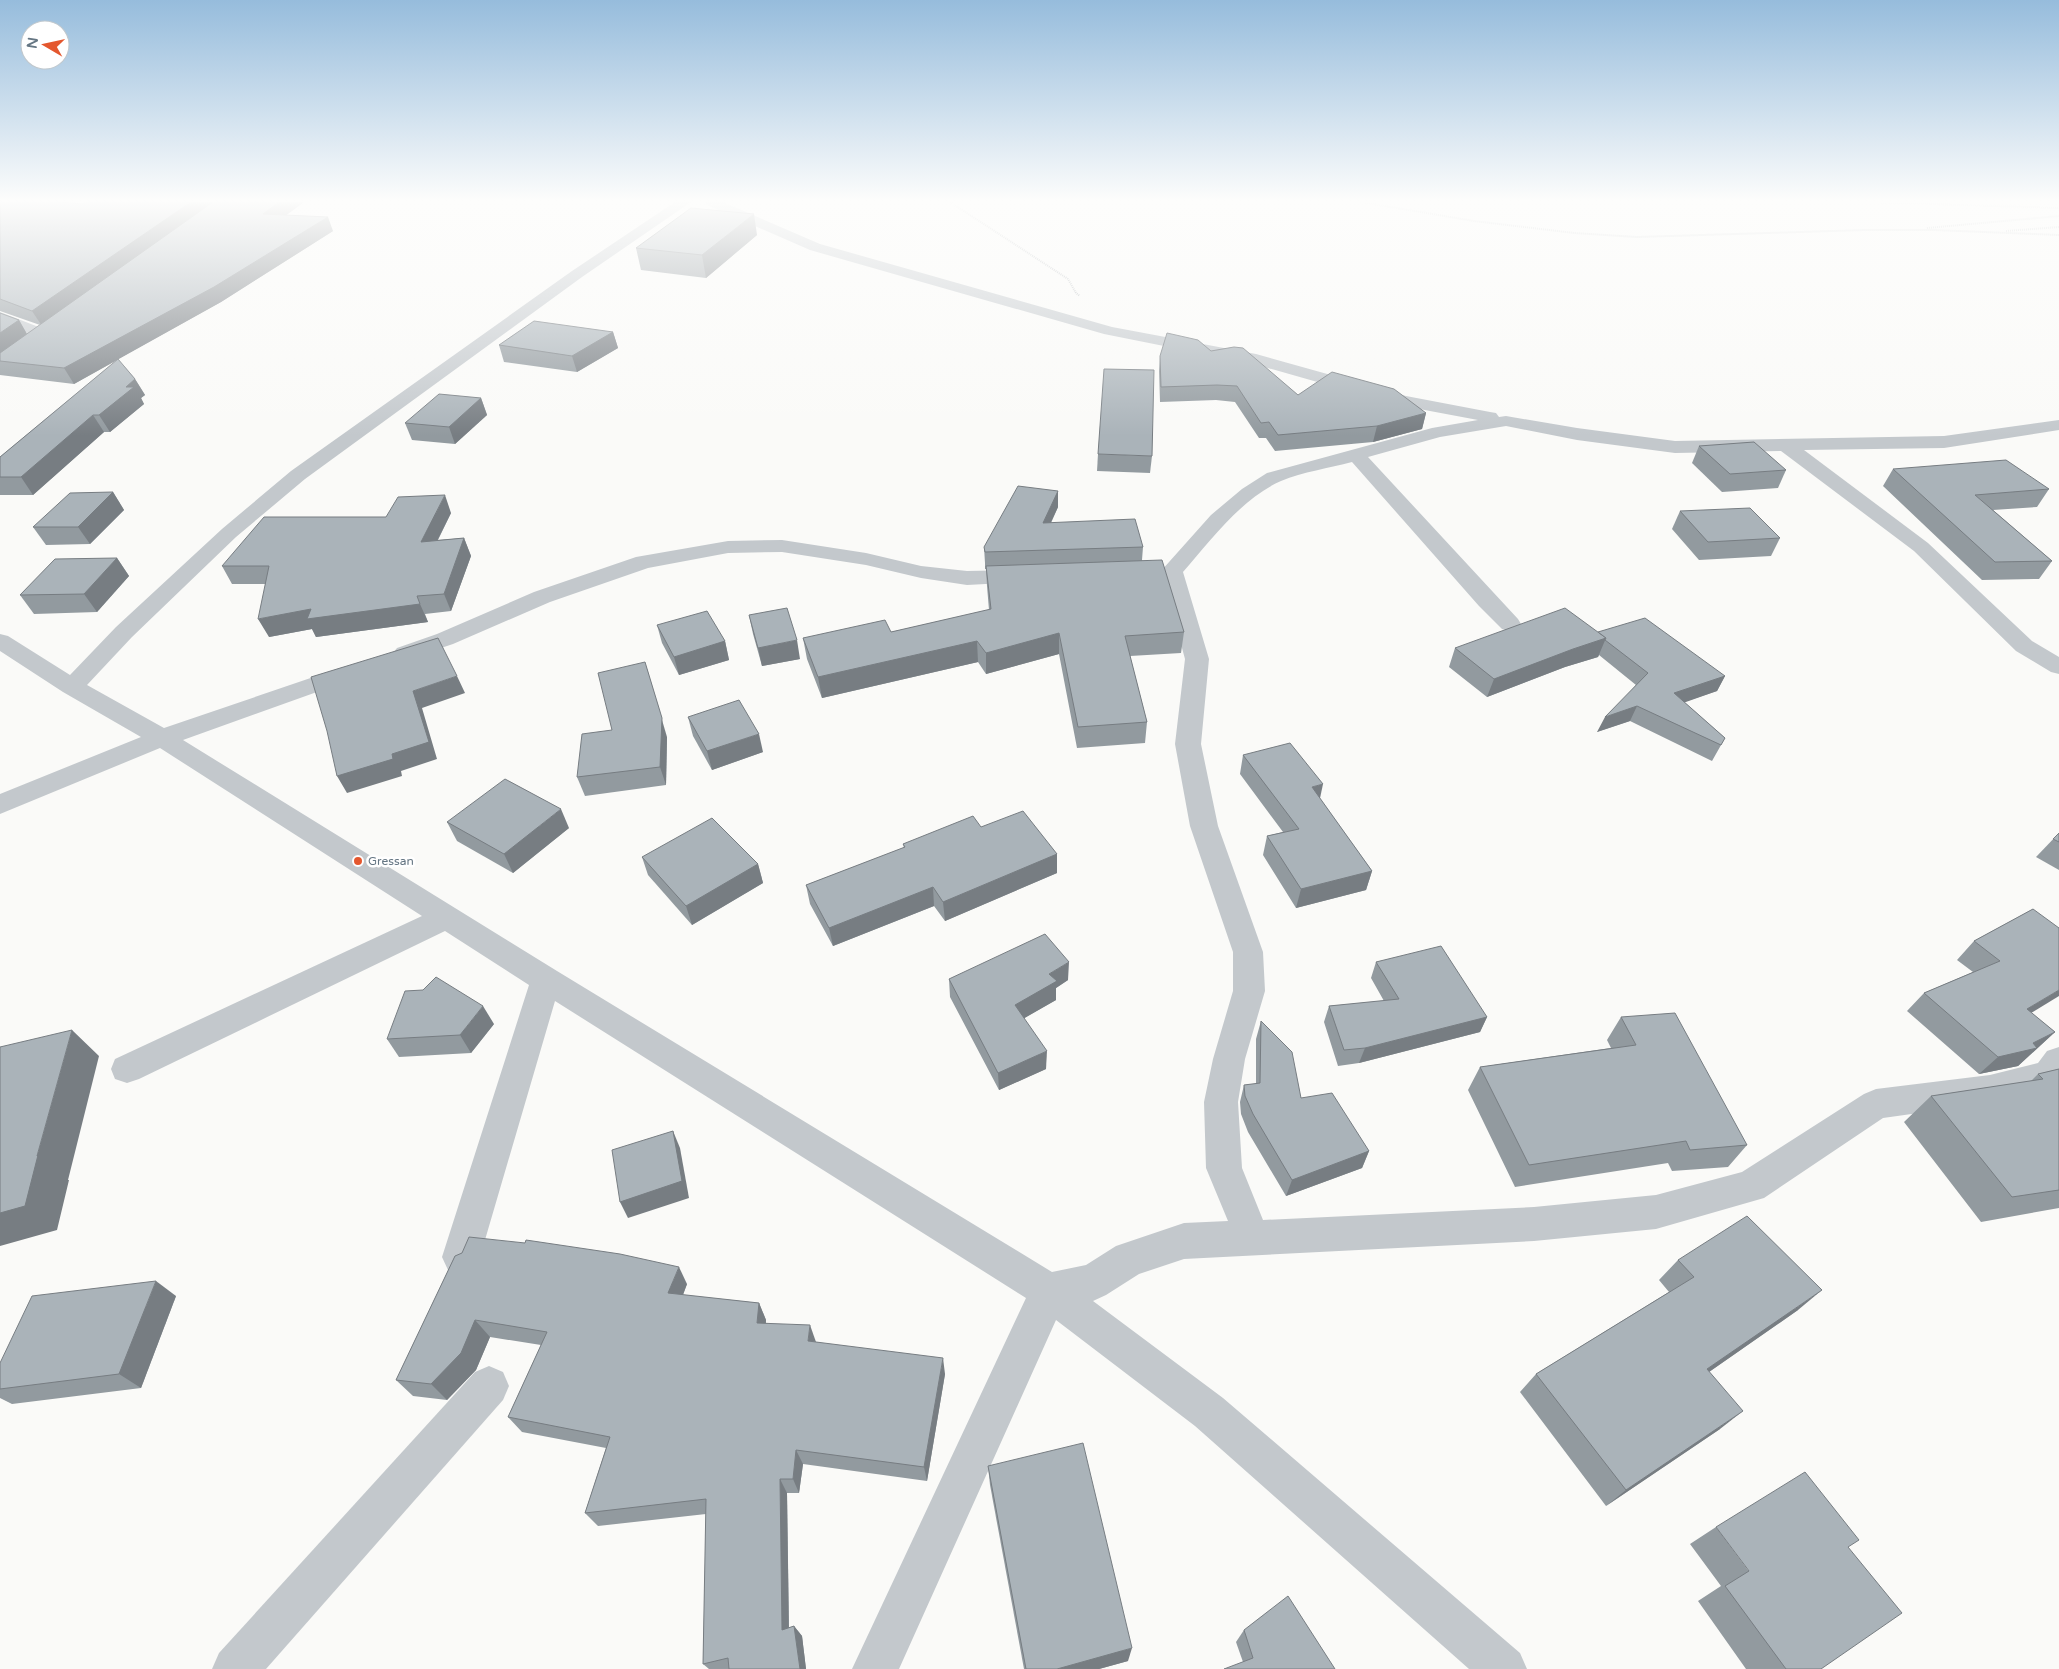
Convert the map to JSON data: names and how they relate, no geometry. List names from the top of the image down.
{
  "places": ["Gressan"],
  "north": "left"
}
